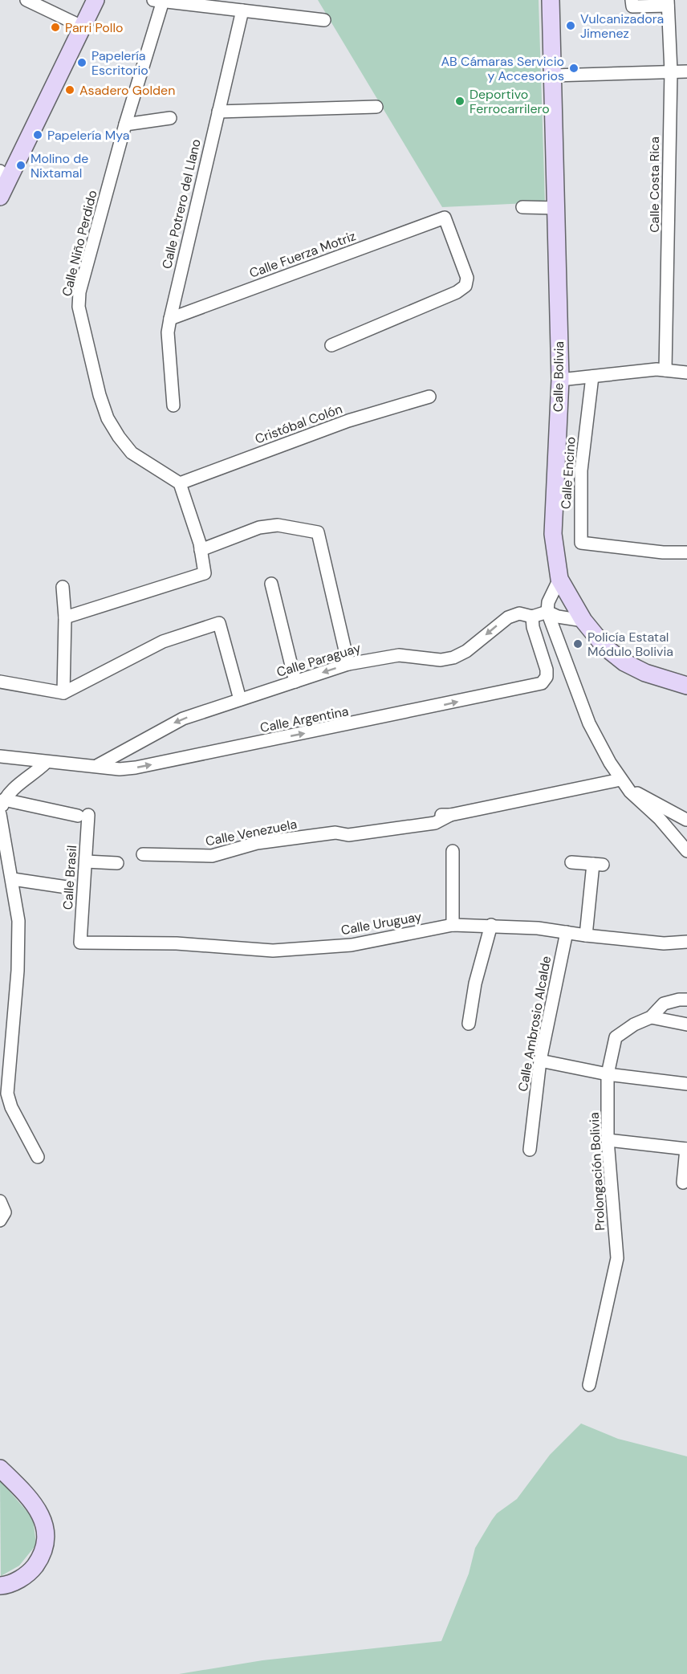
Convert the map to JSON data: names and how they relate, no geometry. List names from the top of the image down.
{
  "streets": {
    "main road": ["Calle Bolivia"],
    "street": [
      "Calle Costa Rica",
      "Calle Potrero del Llano",
      "Calle Niño Perdido",
      "Calle Fuerza Motriz",
      "Cristóbal Colón",
      "Calle Encino",
      "Calle Paraguay",
      "Calle Argentina",
      "Calle Venezuela",
      "Calle Brasil",
      "Calle Uruguay",
      "Calle Ambrosio Alcalde",
      "Prolongación Bolivia"
    ]
  },
  "crossings": [
    ["Calle Potrero del Llano", "Calle Fuerza Motriz"],
    ["Calle Niño Perdido", "Cristóbal Colón"],
    ["Calle Paraguay", "Calle Argentina"],
    ["Calle Brasil", "Calle Uruguay"],
    ["Calle Uruguay", "Calle Ambrosio Alcalde"]
  ],
  "one_way": ["Calle Paraguay", "Calle Argentina"],
  "places": [
    "Vulcanizadora Jimenez",
    "Parri Pollo",
    "Papelería Escritorio",
    "AB Cámaras Servicio y Accesorios",
    "Asadero Golden",
    "Deportivo Ferrocarrilero",
    "Papelería Mya",
    "Molino de Nixtamal",
    "Policía Estatal Módulo Bolivia"
  ]
}
